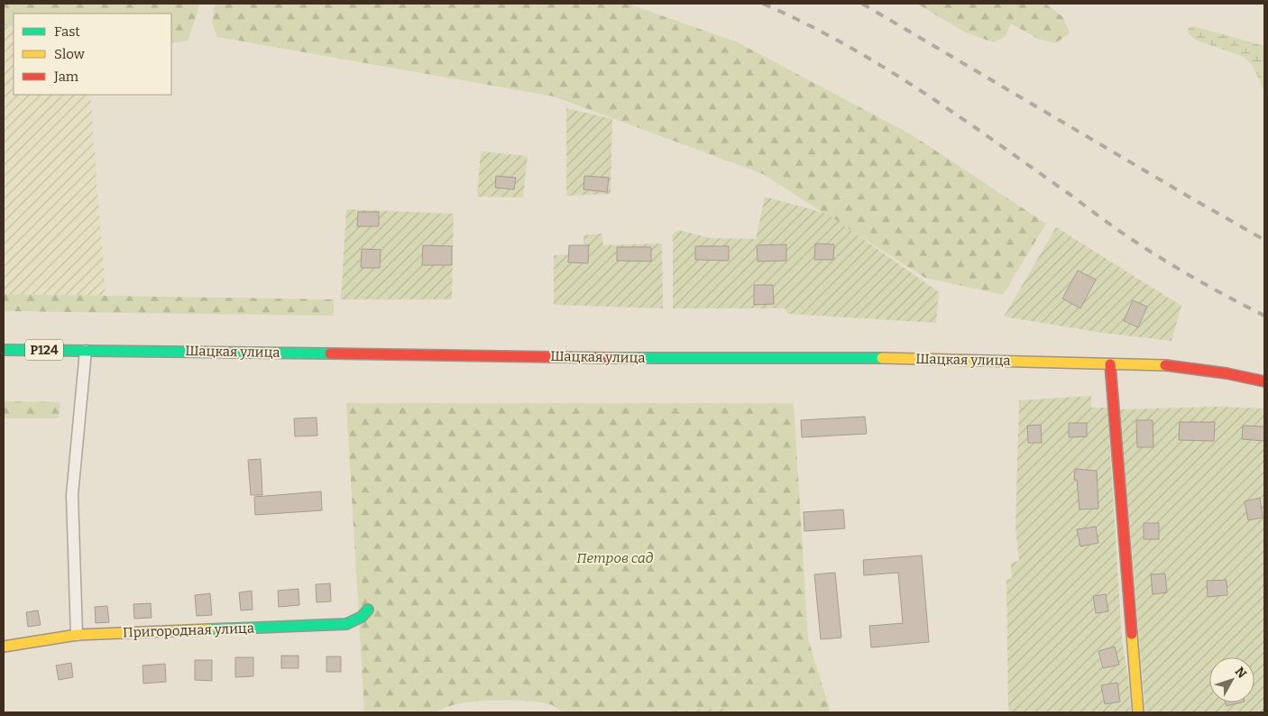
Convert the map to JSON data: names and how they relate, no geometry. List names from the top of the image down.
{
  "streets": {
    "main road": ["Р124", "Шацкая улица", "Пригородная улица"]
  },
  "crossings": [
    ["Р124", "Шацкая улица"]
  ],
  "parks": ["Петров сад"],
  "legend": ["Fast", "Slow", "Jam"],
  "north": "top right"
}
